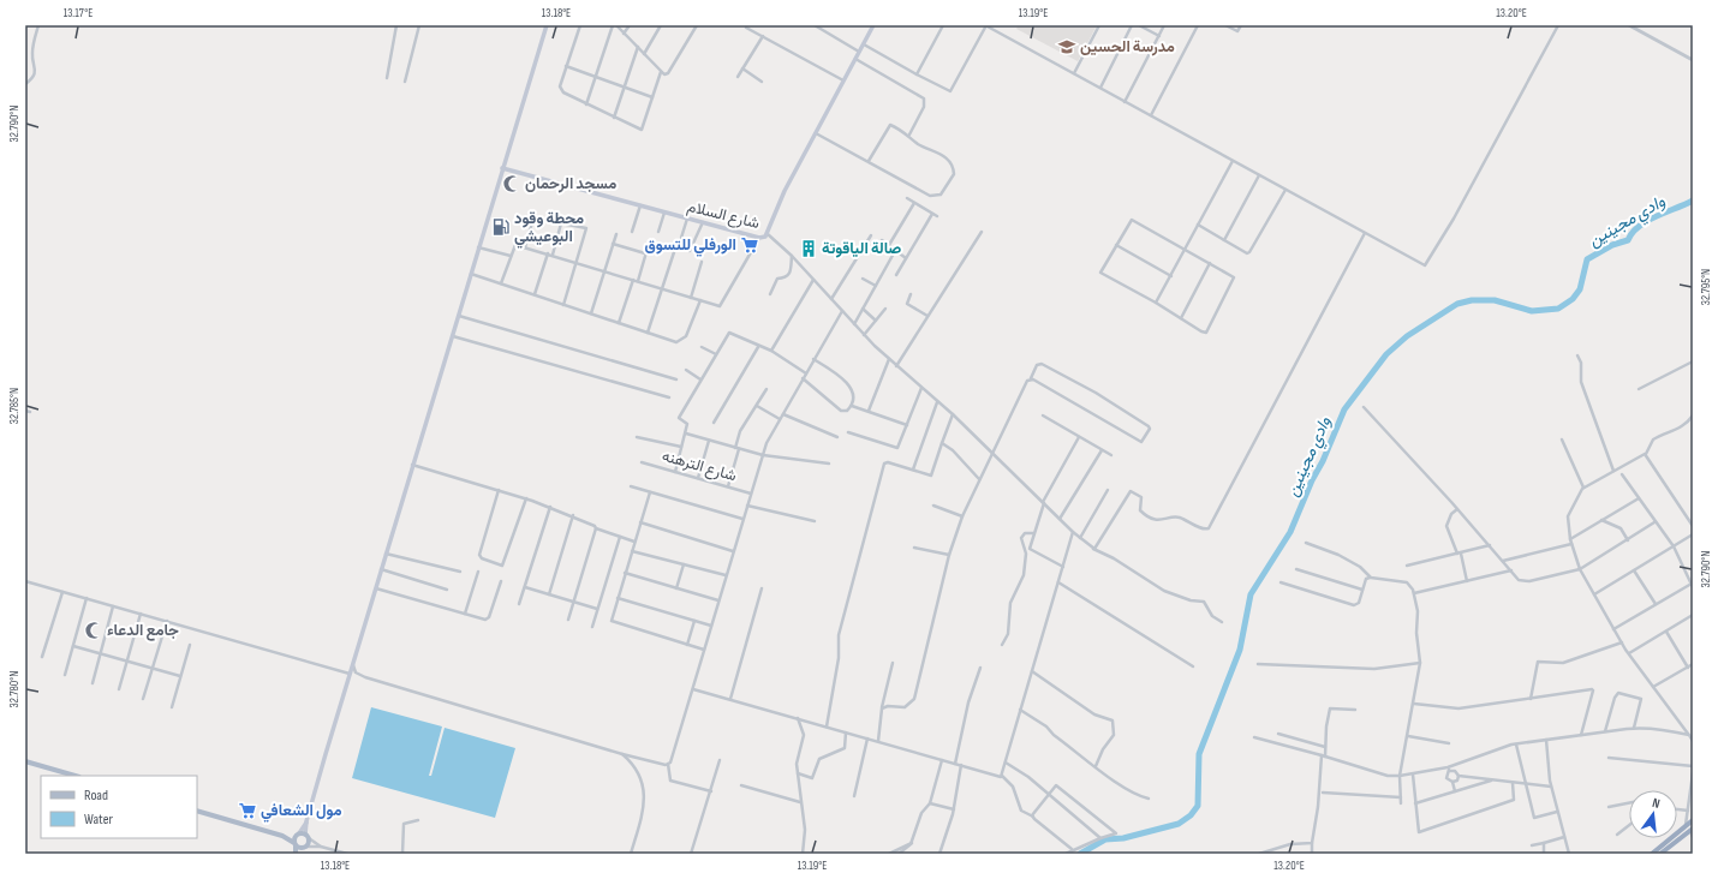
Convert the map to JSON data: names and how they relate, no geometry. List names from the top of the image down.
{
  "streets": {
    "main road": ["شارع السلام"],
    "street": ["شارع الترهنه"]
  },
  "water": ["وادي مجينين"],
  "places": {
    "school or university": ["مدرسة الحسين"],
    "mosque": ["مسجد الرحمان", "جامع الدعاء"],
    "fuel station": ["محطة وقود البوعيشي"],
    "supermarket": ["الورفلي للتسوق", "مول الشعافي"],
    "building": ["صالة الياقوتة"]
  },
  "legend": ["Road", "Water"],
  "north": "top",
  "coordinates": [
    "13.17°E",
    "13.18°E",
    "13.19°E",
    "13.20°E",
    "32.790°N",
    "32.795°N",
    "32.785°N",
    "32.780°N"
  ]
}
